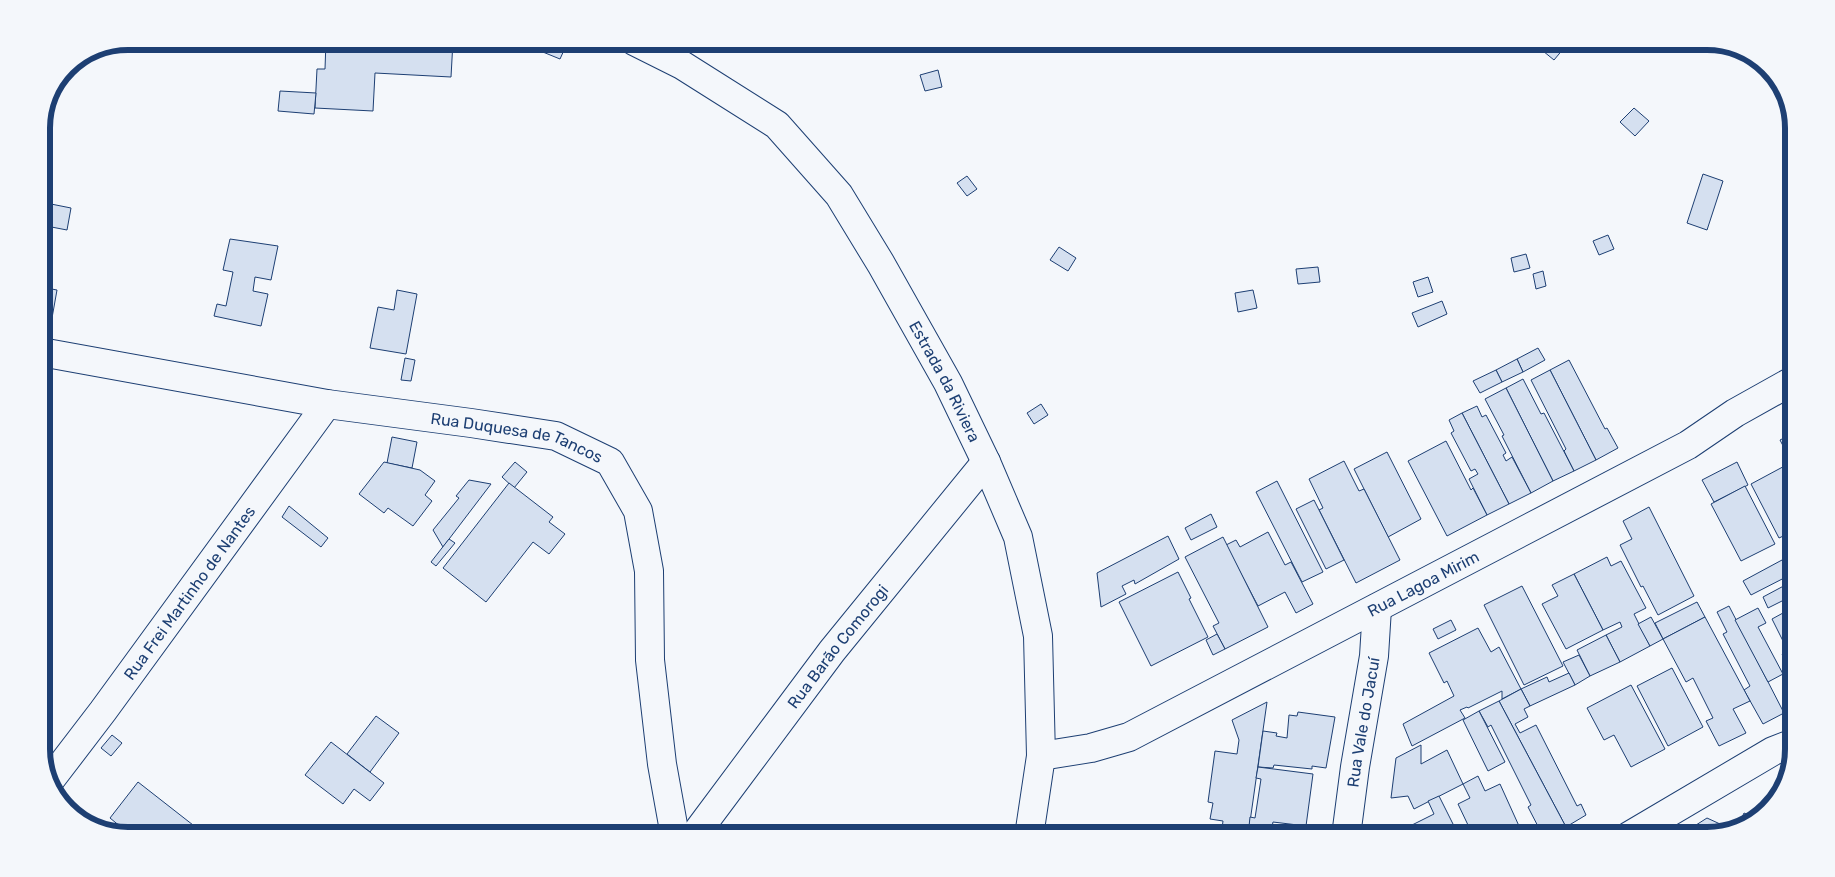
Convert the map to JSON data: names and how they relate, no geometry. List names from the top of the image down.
{
  "streets": {
    "street": [
      "Estrada da Riviera",
      "Rua Duquesa de Tancos",
      "Rua Lagoa Mirim",
      "Rua Frei Martinho de Nantes",
      "Rua Barão Comorogi",
      "Rua Vale do Jacuí"
    ]
  },
  "crossings": [
    ["Estrada da Riviera", "Rua Lagoa Mirim"],
    ["Estrada da Riviera", "Rua Barão Comorogi"],
    ["Rua Duquesa de Tancos", "Rua Frei Martinho de Nantes"],
    ["Rua Lagoa Mirim", "Rua Vale do Jacuí"]
  ]
}
